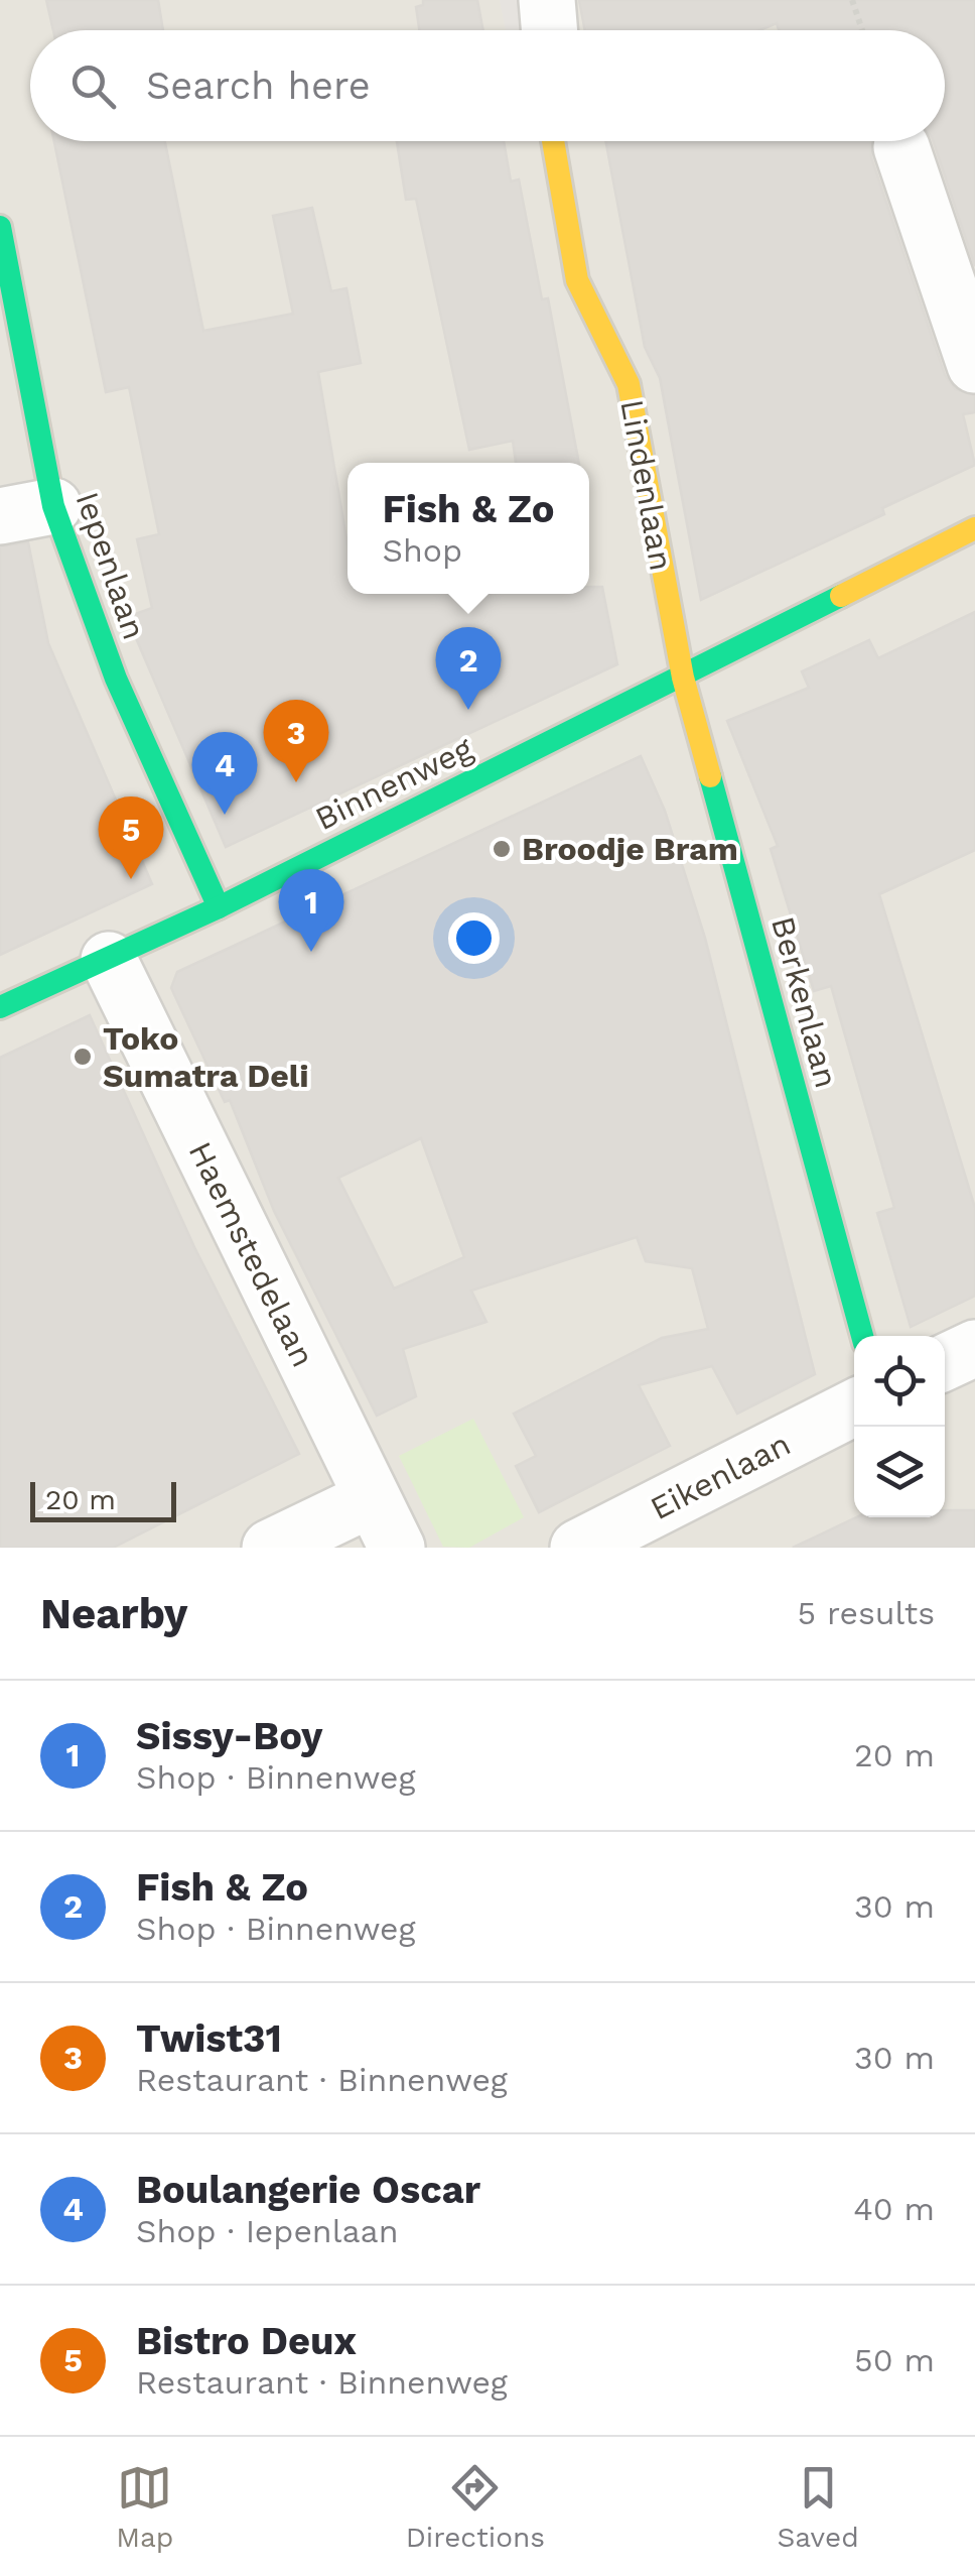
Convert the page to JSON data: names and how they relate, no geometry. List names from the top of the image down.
{
  "streets": {
    "street": [
      "Lindenlaan",
      "Iepenlaan",
      "Binnenweg",
      "Berkenlaan",
      "Haemstedelaan",
      "Eikenlaan"
    ]
  },
  "crossings": [
    ["Lindenlaan", "Binnenweg"],
    ["Lindenlaan", "Berkenlaan"],
    ["Iepenlaan", "Binnenweg"],
    ["Binnenweg", "Berkenlaan"],
    ["Binnenweg", "Haemstedelaan"]
  ],
  "places": ["Broodje Bram", "Toko Sumatra Deli"],
  "scale_bar": "20 m",
  "page": {
    "search": "Search here",
    "popup": ["Fish & Zo", "Shop"],
    "pins": [
      "2",
      "3",
      "4",
      "5",
      "1"
    ],
    "scale": "20 m",
    "heading": ["Nearby", "5 results"],
    "list": [
      {
        "mark": "1",
        "name": "Sissy-Boy",
        "note": "Shop · Binnenweg",
        "value": "20 m"
      },
      {
        "mark": "2",
        "name": "Fish & Zo",
        "note": "Shop · Binnenweg",
        "value": "30 m"
      },
      {
        "mark": "3",
        "name": "Twist31",
        "note": "Restaurant · Binnenweg",
        "value": "30 m"
      },
      {
        "mark": "4",
        "name": "Boulangerie Oscar",
        "note": "Shop · Iepenlaan",
        "value": "40 m"
      },
      {
        "mark": "5",
        "name": "Bistro Deux",
        "note": "Restaurant · Binnenweg",
        "value": "50 m"
      }
    ],
    "nav": ["Map", "Directions", "Saved"]
  }
}
